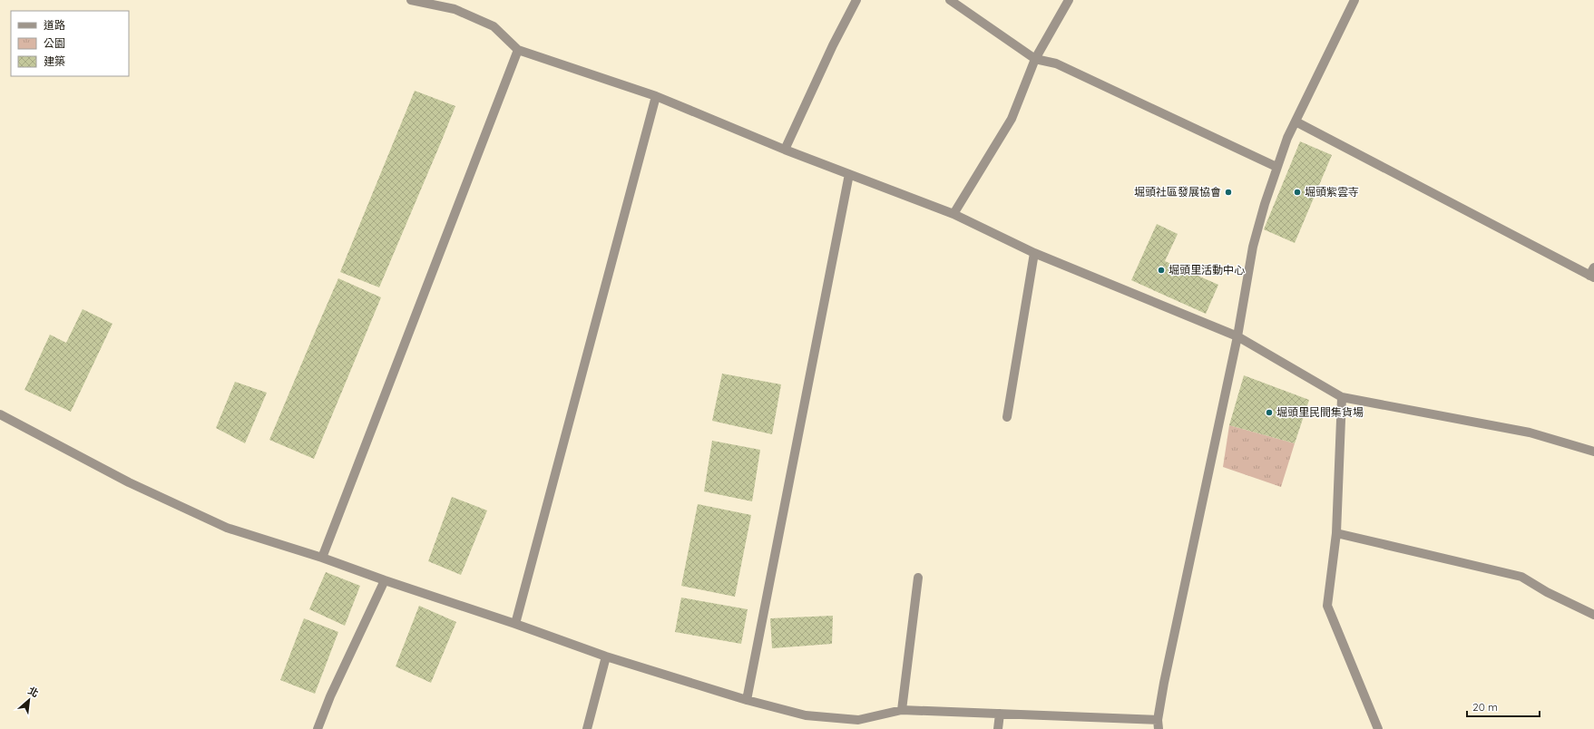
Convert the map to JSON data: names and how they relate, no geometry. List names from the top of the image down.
{
  "places": [
    "堀頭社區發展協會",
    "堀頭紫雲寺",
    "堀頭里活動中心",
    "堀頭里民間集貨場"
  ],
  "legend": ["道路", "公園", "建築"],
  "scale_bar": "20 m",
  "north": "top right"
}
